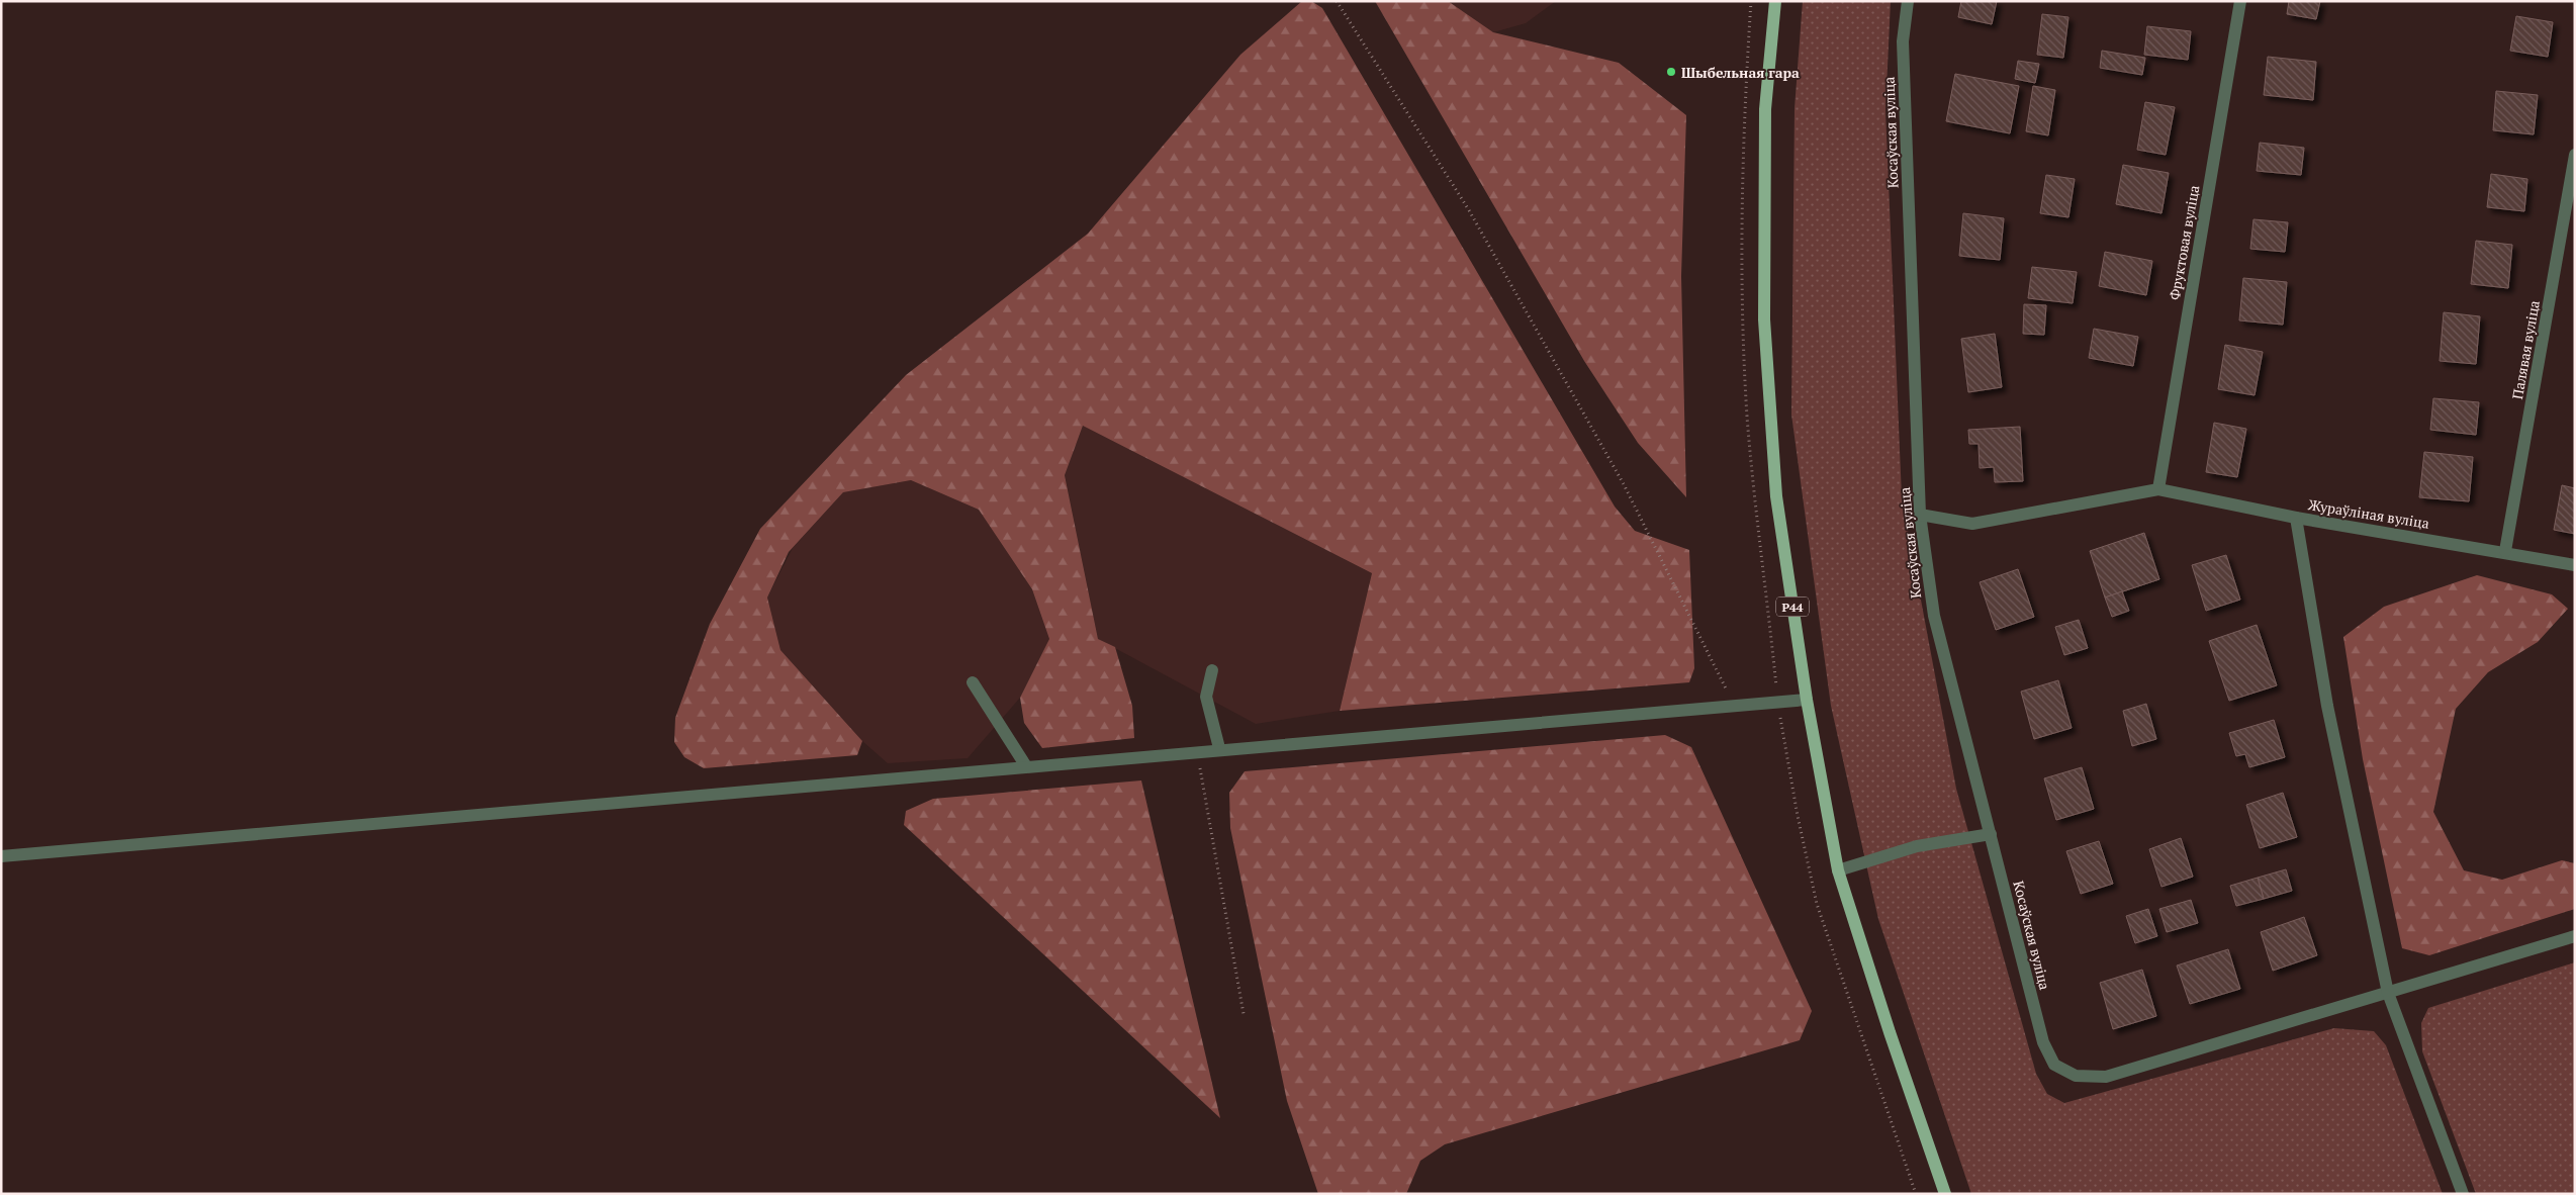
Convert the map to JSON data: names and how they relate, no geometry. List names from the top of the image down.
{
  "streets": {
    "main road": ["Р44"],
    "street": [
      "Косаўская вуліца",
      "Фруктовая вуліца",
      "Палявая вуліца",
      "Жураўліная вуліца"
    ]
  },
  "crossings": [
    ["Фруктовая вуліца", "Жураўліная вуліца"],
    ["Палявая вуліца", "Жураўліная вуліца"]
  ],
  "places": ["Шыбельная гара"]
}
